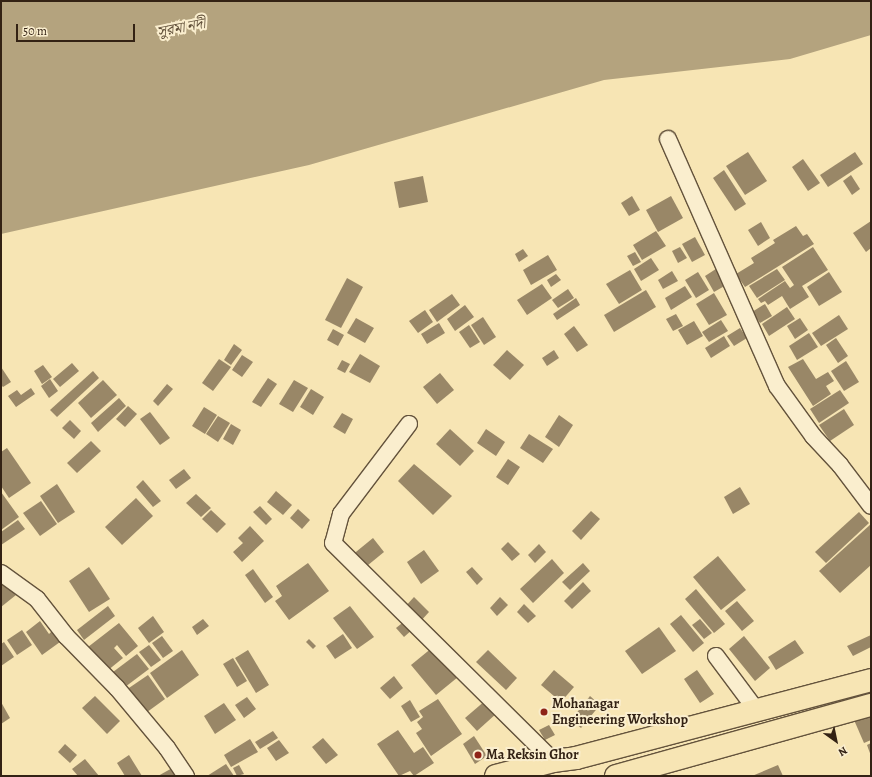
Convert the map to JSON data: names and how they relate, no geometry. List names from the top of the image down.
{
  "water": ["সুরমা নদী"],
  "places": ["Mohanagar Engineering Workshop", "Ma Reksin Ghor"],
  "scale_bar": "50 m",
  "north": "bottom right"
}
